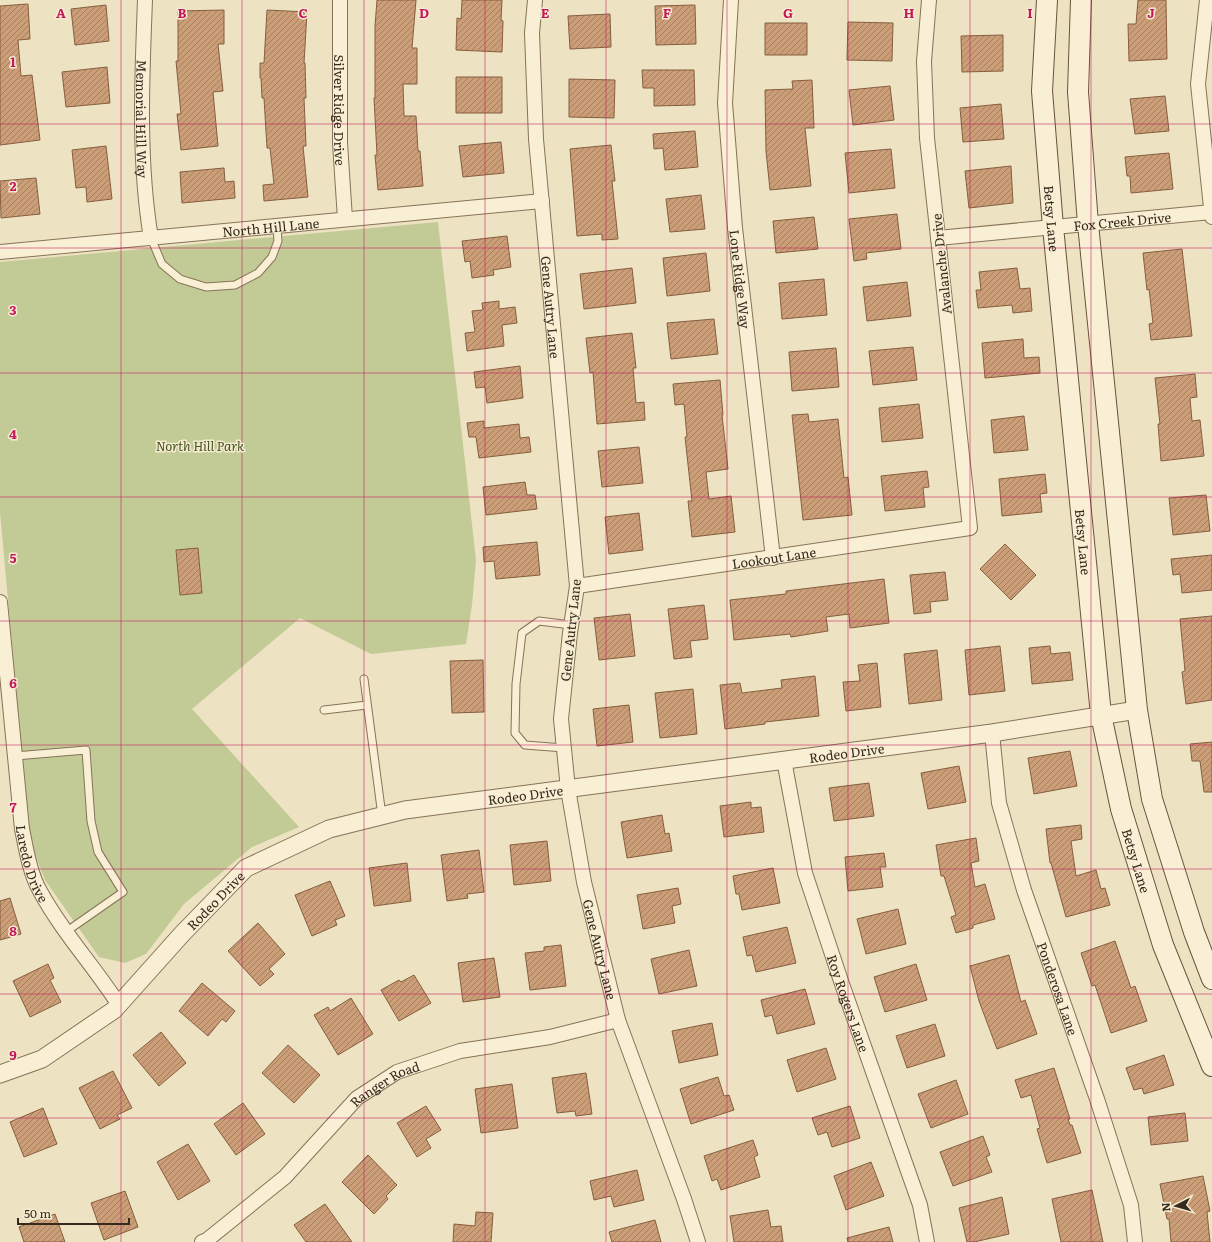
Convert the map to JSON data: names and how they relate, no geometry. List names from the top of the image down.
{
  "streets": {
    "main road": ["Betsy Lane"],
    "street": [
      "Silver Ridge Drive",
      "Memorial Hill Way",
      "Fox Creek Drive",
      "North Hill Lane",
      "Avalanche Drive",
      "Lone Ridge Way",
      "Gene Autry Lane",
      "Lookout Lane",
      "Rodeo Drive",
      "Laredo Drive",
      "Ponderosa Lane",
      "Roy Rogers Lane",
      "Ranger Road"
    ]
  },
  "crossings": [
    ["Silver Ridge Drive", "North Hill Lane"],
    ["Memorial Hill Way", "North Hill Lane"],
    ["Betsy Lane", "Fox Creek Drive"],
    ["Betsy Lane", "Rodeo Drive"],
    ["Fox Creek Drive", "Avalanche Drive"],
    ["North Hill Lane", "Gene Autry Lane"],
    ["Avalanche Drive", "Lookout Lane"],
    ["Lone Ridge Way", "Lookout Lane"],
    ["Gene Autry Lane", "Lookout Lane"],
    ["Gene Autry Lane", "Rodeo Drive"],
    ["Gene Autry Lane", "Ranger Road"],
    ["Rodeo Drive", "Laredo Drive"],
    ["Rodeo Drive", "Ponderosa Lane"],
    ["Rodeo Drive", "Roy Rogers Lane"]
  ],
  "parks": ["North Hill Park"],
  "scale_bar": "50 m",
  "north": "left",
  "grid": {
    "columns": [
      "A",
      "B",
      "C",
      "D",
      "E",
      "F",
      "G",
      "H",
      "I",
      "J"
    ],
    "rows": [
      "1",
      "2",
      "3",
      "4",
      "5",
      "6",
      "7",
      "8",
      "9"
    ]
  }
}
